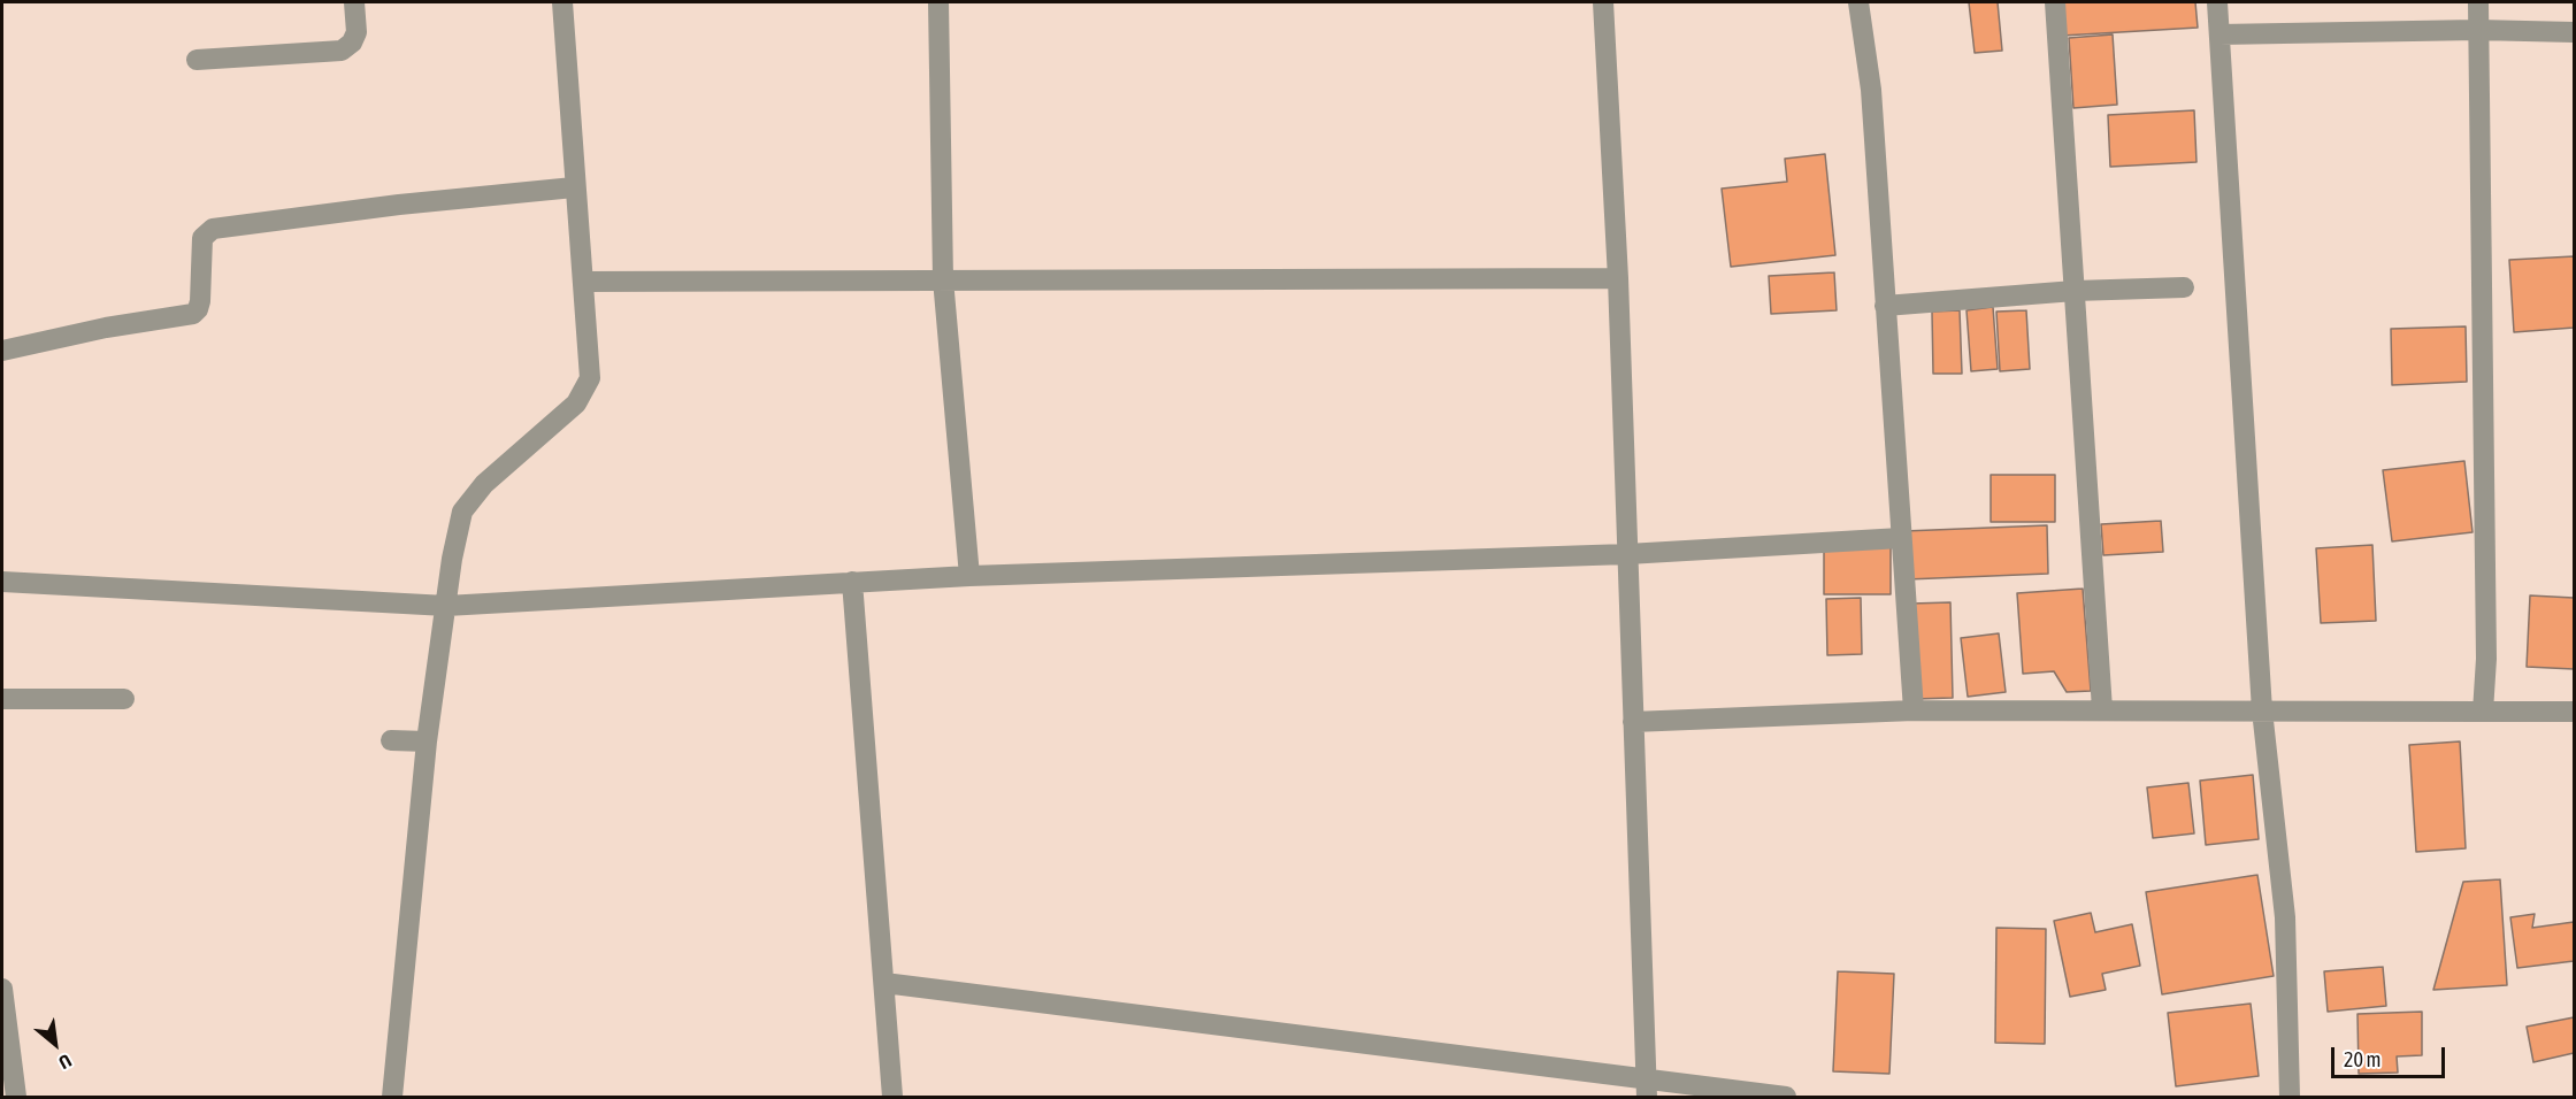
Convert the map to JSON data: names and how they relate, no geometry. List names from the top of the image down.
{
  "scale_bar": "20 m",
  "north": "bottom right"
}
